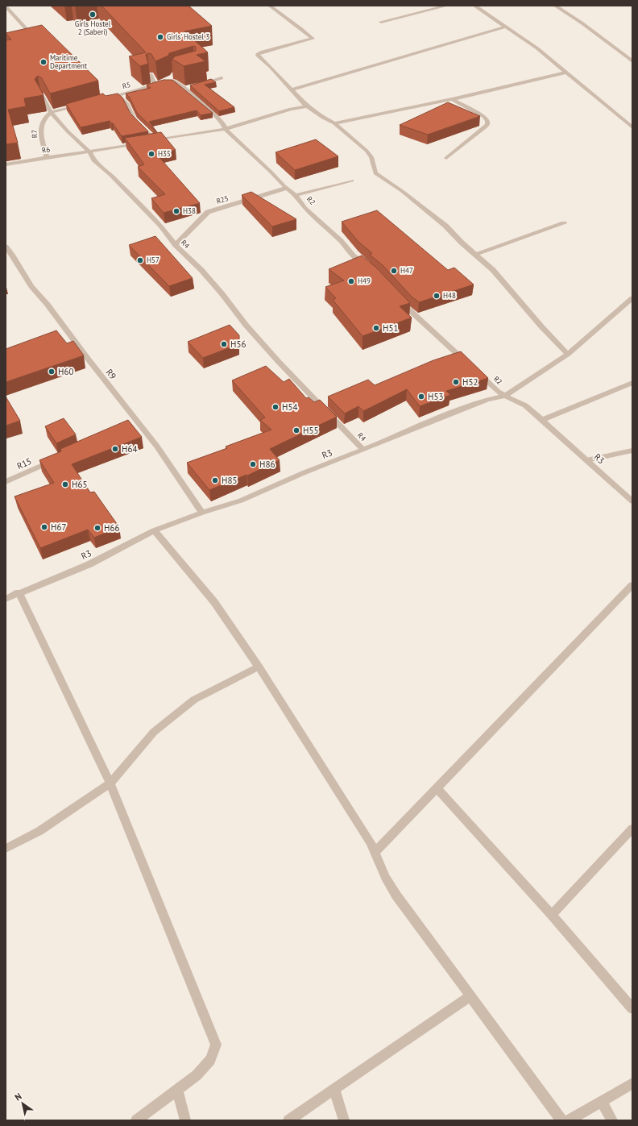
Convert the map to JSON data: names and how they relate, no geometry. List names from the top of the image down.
{
  "streets": {
    "street": [
      "R5",
      "R7",
      "R6",
      "R25",
      "R2",
      "R4",
      "R9",
      "R3",
      "R15"
    ]
  },
  "crossings": [
    ["R7", "R6"],
    ["R6", "R4"],
    ["R25", "R2"],
    ["R25", "R4"],
    ["R2", "R3"],
    ["R4", "R3"],
    ["R9", "R3"]
  ],
  "places": [
    "Girls Hostel 2 (Saberi)",
    "Girls' Hostel 3",
    "Maritime Department",
    "H35",
    "H38",
    "H57",
    "H47",
    "H49",
    "H48",
    "H51",
    "H56",
    "H60",
    "H52",
    "H53",
    "H54",
    "H55",
    "H64",
    "H86",
    "H85",
    "H65",
    "H67",
    "H66"
  ],
  "north": "top left"
}
